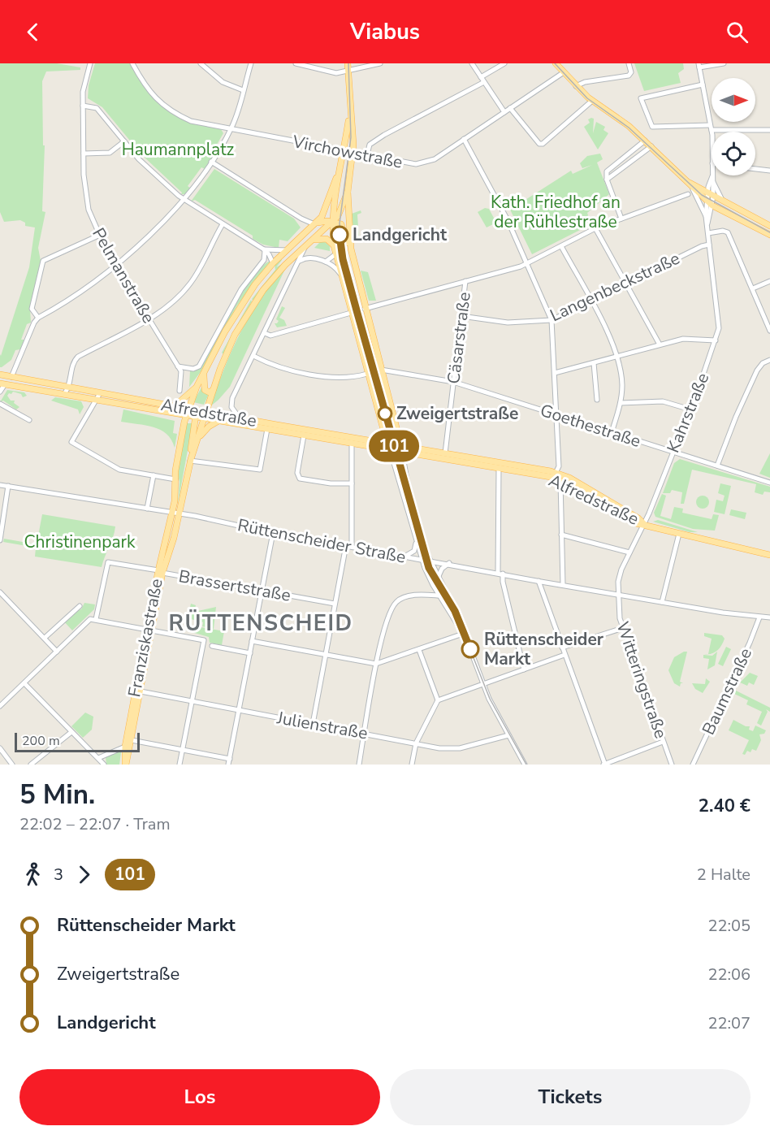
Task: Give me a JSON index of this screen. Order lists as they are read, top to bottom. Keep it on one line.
{"streets":{"main road":["Alfredstraße","Franziskastraße"],"street":["Virchowstraße","Pelmanstraße","Langenbeckstraße","Cäsarstraße","Kahrstraße","Goethestraße","Rüttenscheider Straße","Brassertstraße","Witteringstraße","Baumstraße","Julienstraße"]},"crossings":[["Langenbeckstraße","Cäsarstraße"],["Langenbeckstraße","Kahrstraße"],["Cäsarstraße","Alfredstraße"],["Cäsarstraße","Goethestraße"],["Alfredstraße","Kahrstraße"],["Alfredstraße","Franziskastraße"],["Kahrstraße","Goethestraße"],["Kahrstraße","Rüttenscheider Straße"],["Kahrstraße","Witteringstraße"],["Rüttenscheider Straße","Franziskastraße"],["Rüttenscheider Straße","Witteringstraße"],["Rüttenscheider Straße","Baumstraße"],["Brassertstraße","Franziskastraße"],["Franziskastraße","Julienstraße"]],"districts":["RÜTTENSCHEID"],"parks":["Haumannplatz","Kath. Friedhof an der Rühlestraße","Christinenpark"],"places":["Landgericht","Zweigertstraße","Rüttenscheider Markt"],"lines":["tram line 101"],"scale_bar":"200 m","north":"right","page":{"header":"Viabus","on_map":"101","scale":"200 m","heading":["5 Min.","22:02 – 22:07 · Tram","2.40 €"],"legs":["3","101","2 Halte"],"list":[{"name":"Rüttenscheider Markt","value":"22:05"},{"name":"Zweigertstraße","value":"22:06"},{"name":"Landgericht","value":"22:07"}],"buttons":["Los","Tickets"]}}
